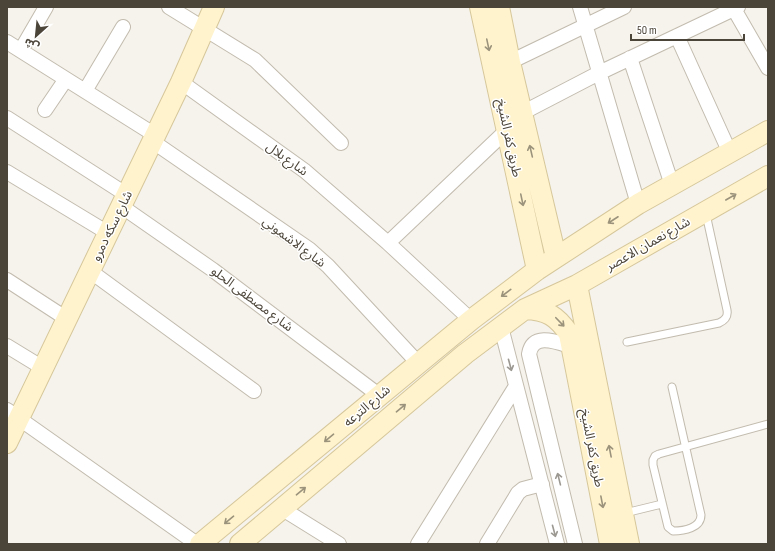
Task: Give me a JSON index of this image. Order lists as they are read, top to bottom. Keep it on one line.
{"streets":{"main road":["طريق كفر الشيخ","شارع سكه دمرو","شارع نعمان الاعصر","شارع الترعه"],"street":["شارع بلال","شارع الاشموني","شارع مصطفى الحلو"]},"crossings":[["طريق كفر الشيخ","شارع نعمان الاعصر"],["طريق كفر الشيخ","شارع الترعه"],["شارع بلال","شارع سكه دمرو"],["شارع بلال","شارع الترعه"],["شارع سكه دمرو","شارع الاشموني"],["شارع سكه دمرو","شارع مصطفى الحلو"],["شارع الاشموني","شارع الترعه"],["شارع نعمان الاعصر","شارع الترعه"],["شارع مصطفى الحلو","شارع الترعه"]],"scale_bar":"50 m","north":"bottom left"}
